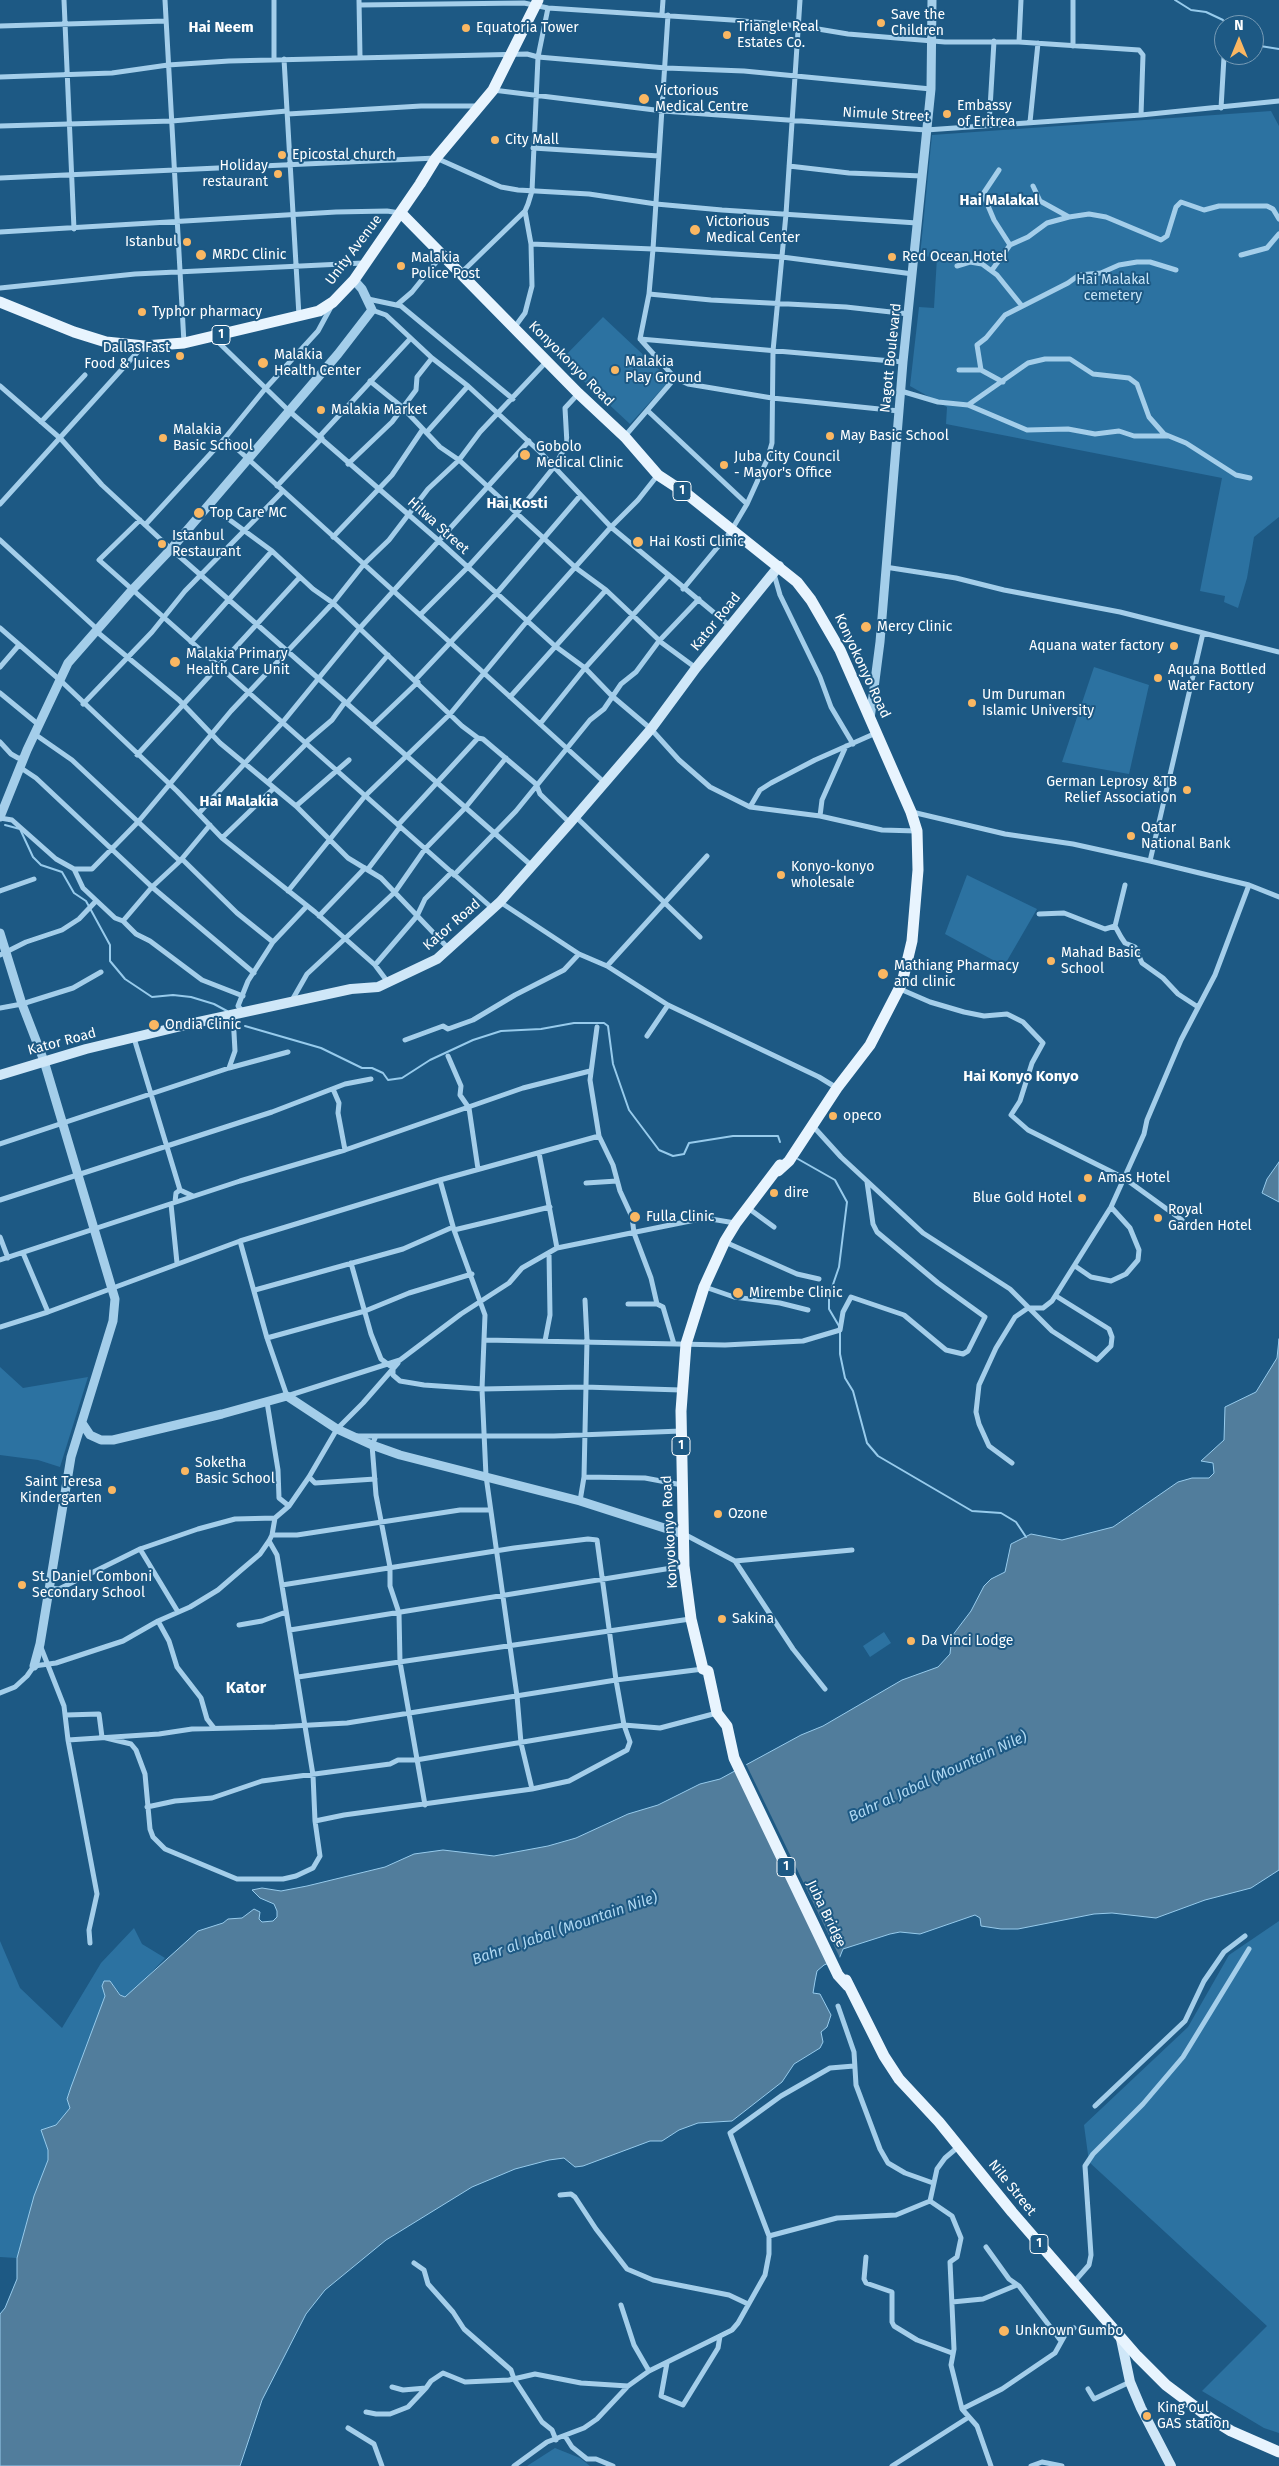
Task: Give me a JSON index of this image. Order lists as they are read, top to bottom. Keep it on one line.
{"streets":{"main road":["Unity Avenue","1","Konyokonyo Road","Kator Road","Juba Bridge","Nile Street"],"street":["Nimule Street","Nagott Boulevard","Hilwa Street"]},"crossings":[["Nimule Street","Unity Avenue"],["Nimule Street","Nagott Boulevard"],["Unity Avenue","Konyokonyo Road"],["Unity Avenue","Hilwa Street"],["Nagott Boulevard","Konyokonyo Road"],["Konyokonyo Road","Hilwa Street"],["Konyokonyo Road","Kator Road"],["Konyokonyo Road","Juba Bridge"],["Hilwa Street","Kator Road"],["Juba Bridge","Nile Street"]],"districts":["Hai Neem","Hai Malakal","Hai Kosti","Hai Malakia","Hai Konyo Konyo","Kator"],"water":["Bahr al Jabal (Mountain Nile)"],"parks":["Hai Malakal cemetery"],"places":["Save the Children","Equatoria Tower","Triangle Real Estates Co.","Victorious Medical Centre","Embassy of Eritrea","City Mall","Epicostal church","Holiday restaurant","Victorious Medical Center","Istanbul","MRDC Clinic","Red Ocean Hotel","Malakia Police Post","Typhor pharmacy","Dallas Fast Food & Juices","Malakia Health Center","Malakia Play Ground","Malakia Market","May Basic School","Malakia Basic School","Gobolo Medical Clinic","Juba City Council - Mayor's Office","Top Care MC","Hai Kosti Clinic","Istanbul Restaurant","Mercy Clinic","Aquana water factory","Malakia Primary Health Care Unit","Aquana Bottled Water Factory","Um Duruman Islamic University","German Leprosy &TB Relief Association","Qatar National Bank","Konyo-konyo wholesale","Mahad Basic School","Mathiang Pharmacy and clinic","Ondia Clinic","opeco","Amas Hotel","dire","Blue Gold Hotel","Fulla Clinic","Royal Garden Hotel","Mirembe Clinic","Soketha Basic School","Saint Teresa Kindergarten","Ozone","St. Daniel Comboni Secondary School","Sakina","Da Vinci Lodge","Unknown Gumbo","King oul GAS station"],"north":"top"}
